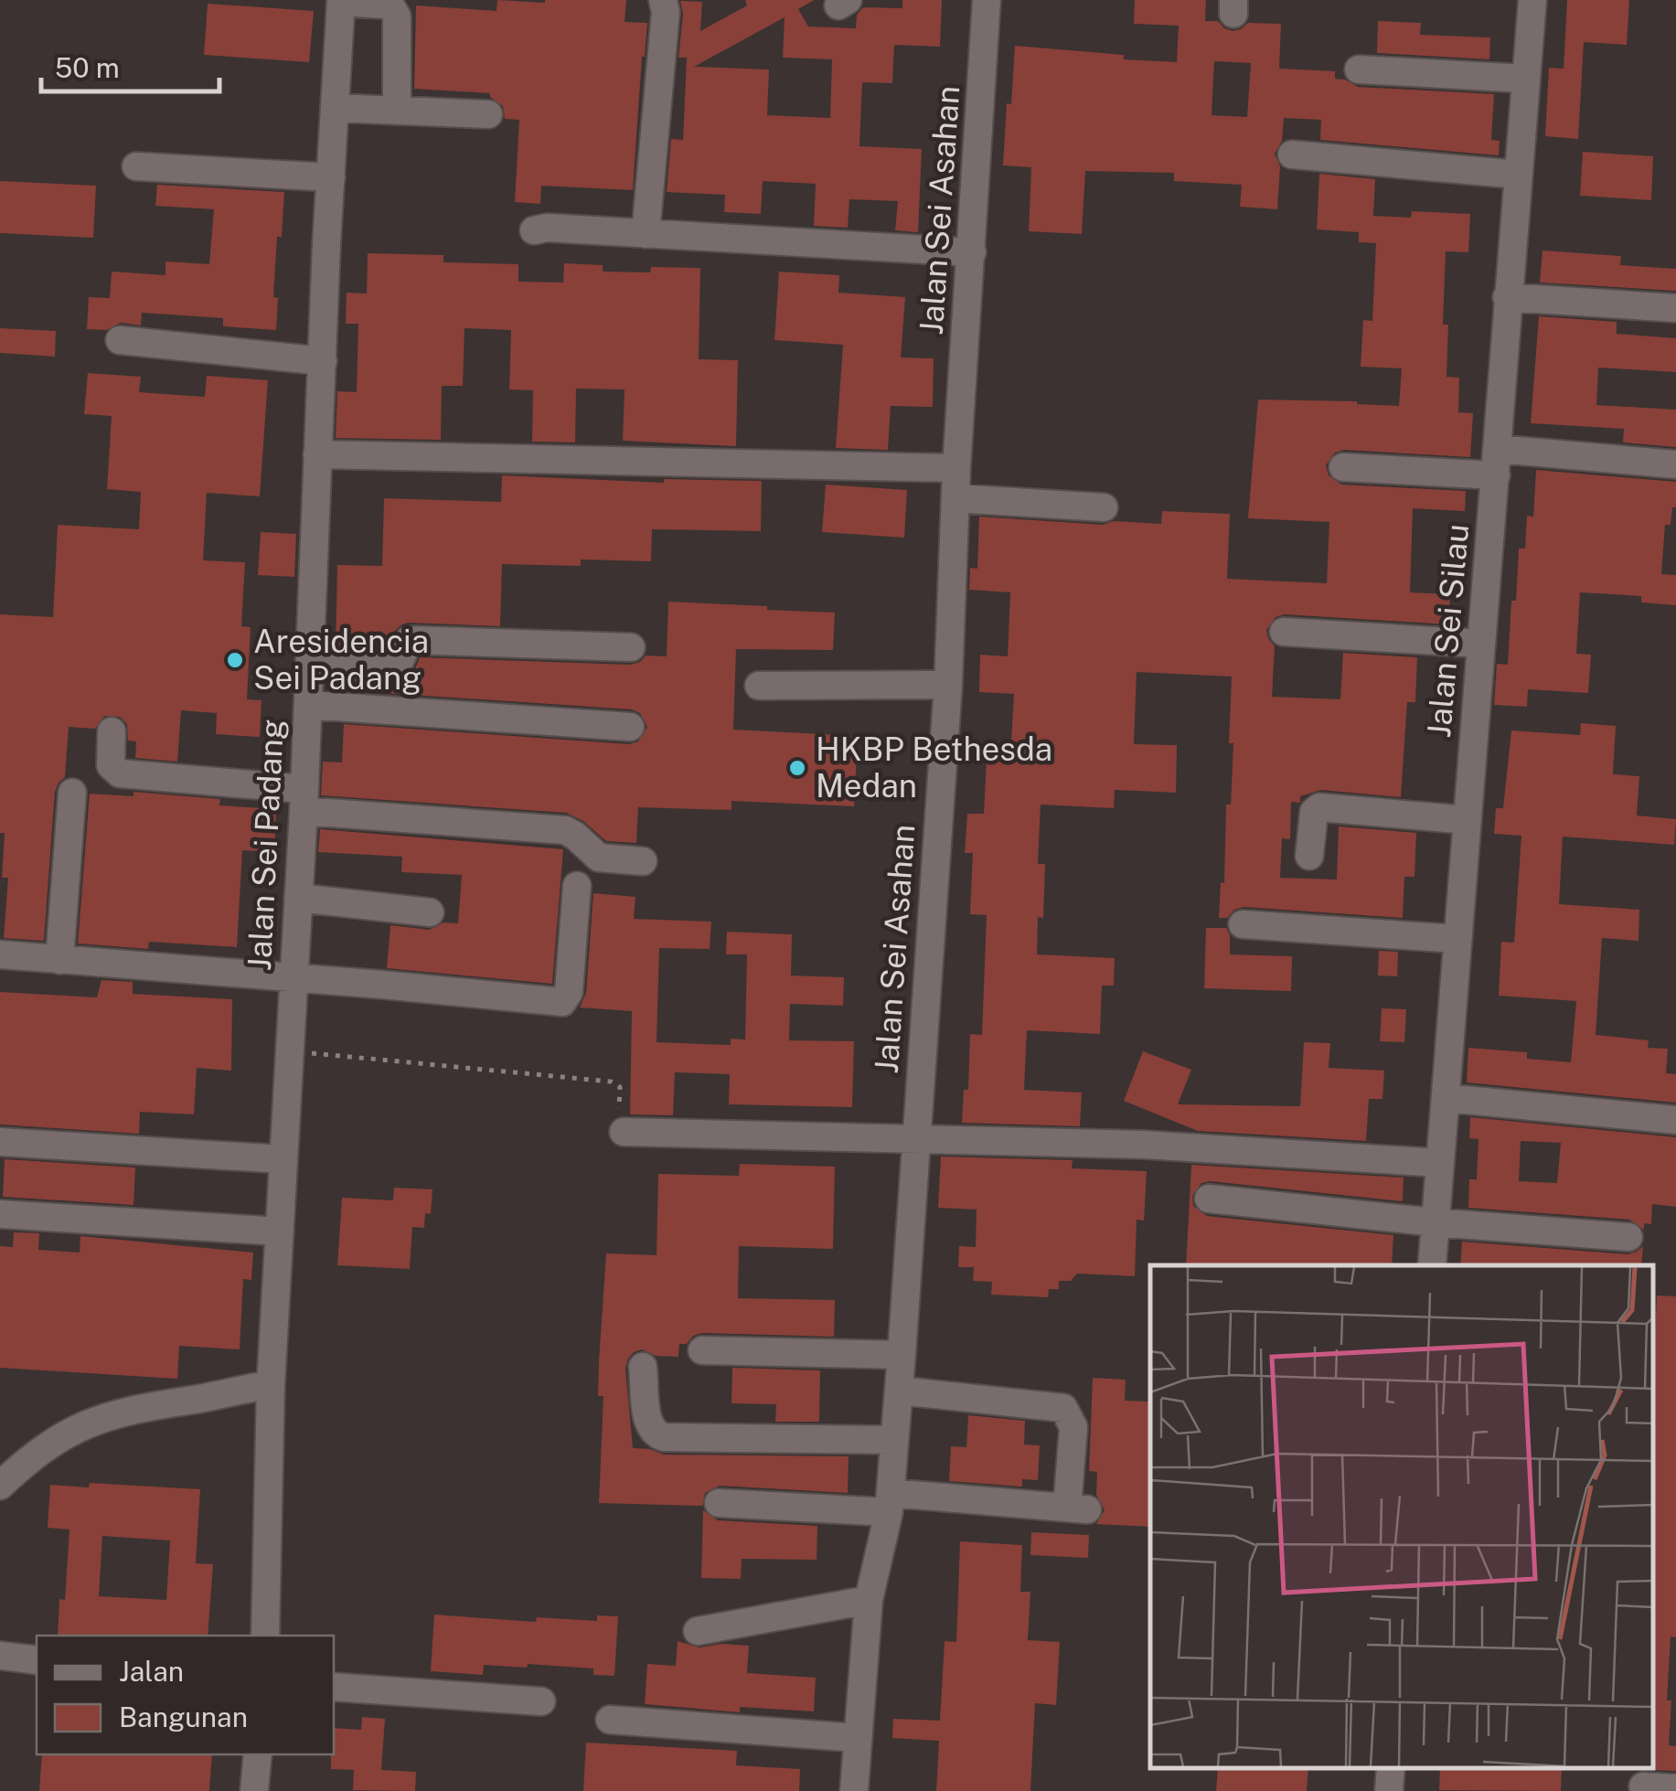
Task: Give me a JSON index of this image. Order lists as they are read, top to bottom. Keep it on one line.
{"streets":{"street":["Jalan Sei Asahan","Jalan Sei Silau","Jalan Sei Padang"]},"places":["Aresidencia Sei Padang","HKBP Bethesda Medan"],"legend":["Jalan","Bangunan"],"scale_bar":"50 m"}
